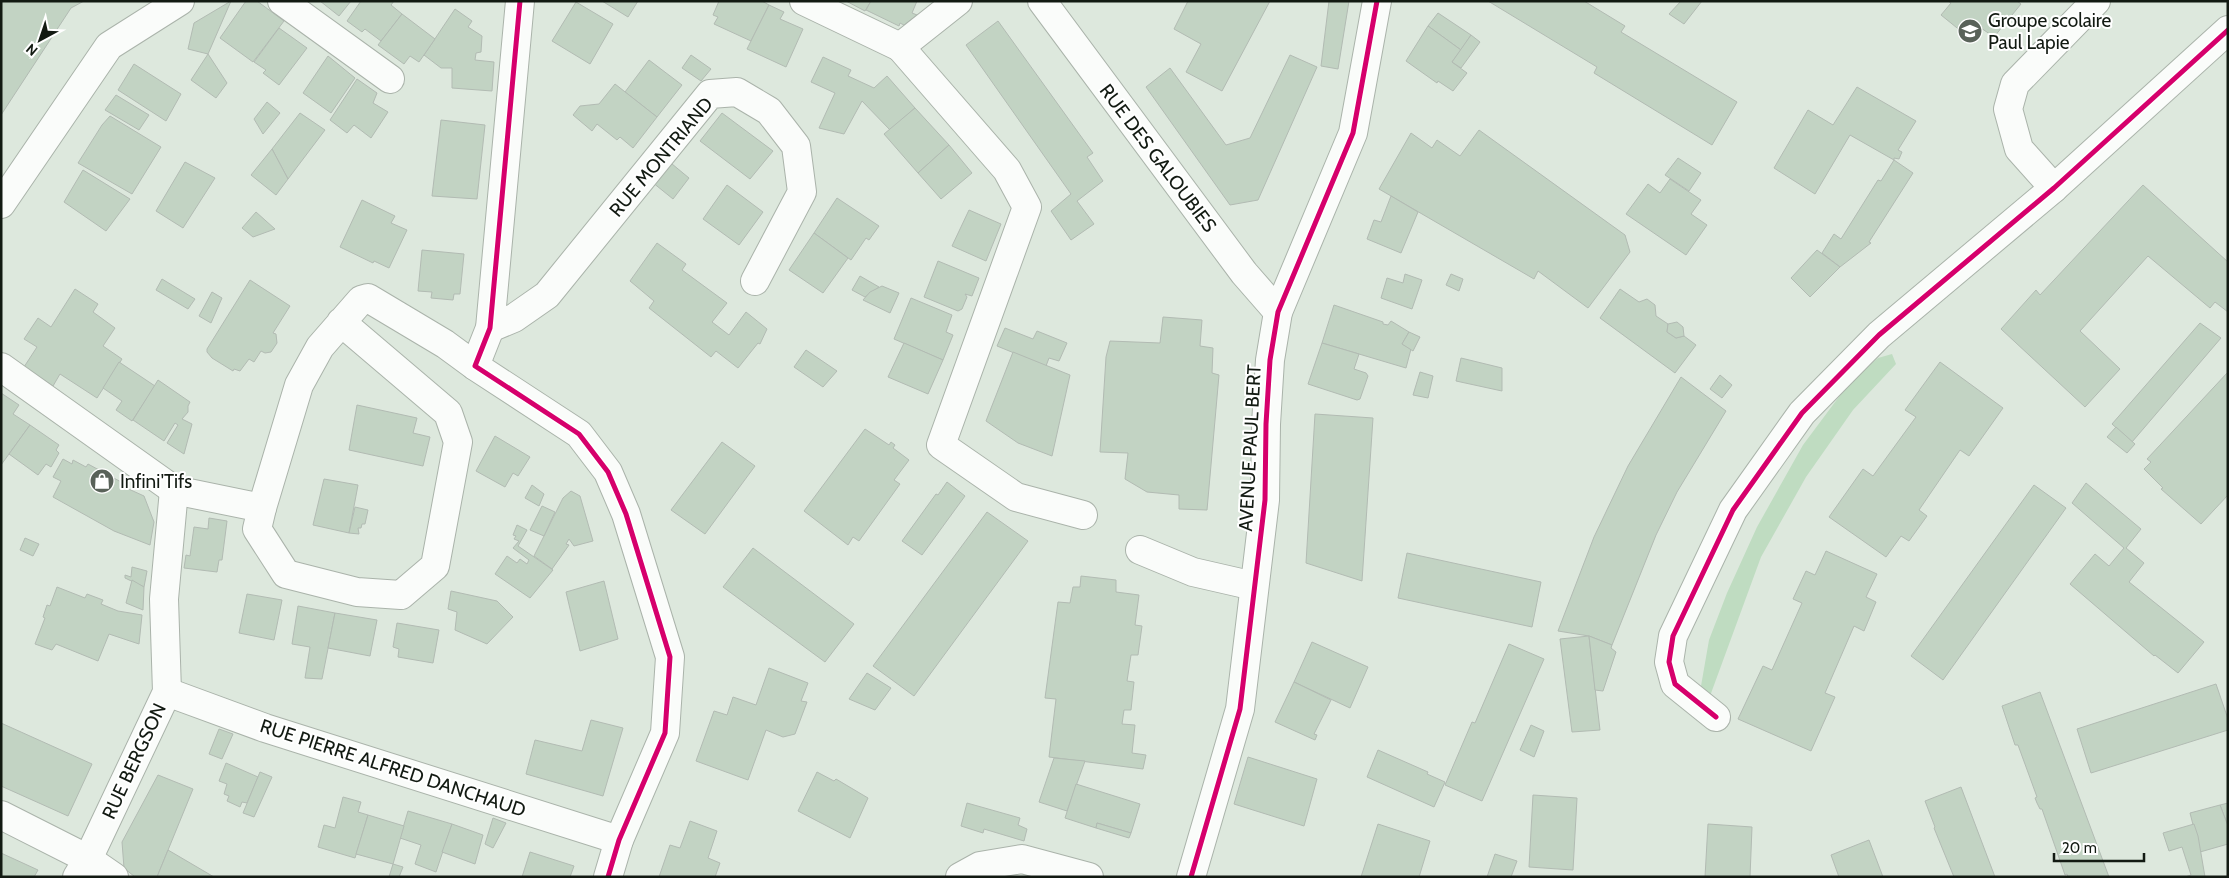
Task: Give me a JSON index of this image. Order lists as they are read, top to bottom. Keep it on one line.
{"streets":{"street":["RUE MONTRIAND","RUE DES GALOUBIES","AVENUE PAUL BERT","RUE BERGSON","RUE PIERRE ALFRED DANCHAUD"]},"crossings":[["RUE DES GALOUBIES","AVENUE PAUL BERT"],["RUE BERGSON","RUE PIERRE ALFRED DANCHAUD"]],"places":{"school or university":["Groupe scolaire Paul Lapie"],"shop":["Infini'Tifs"]},"scale_bar":"20 m","north":"bottom left"}
